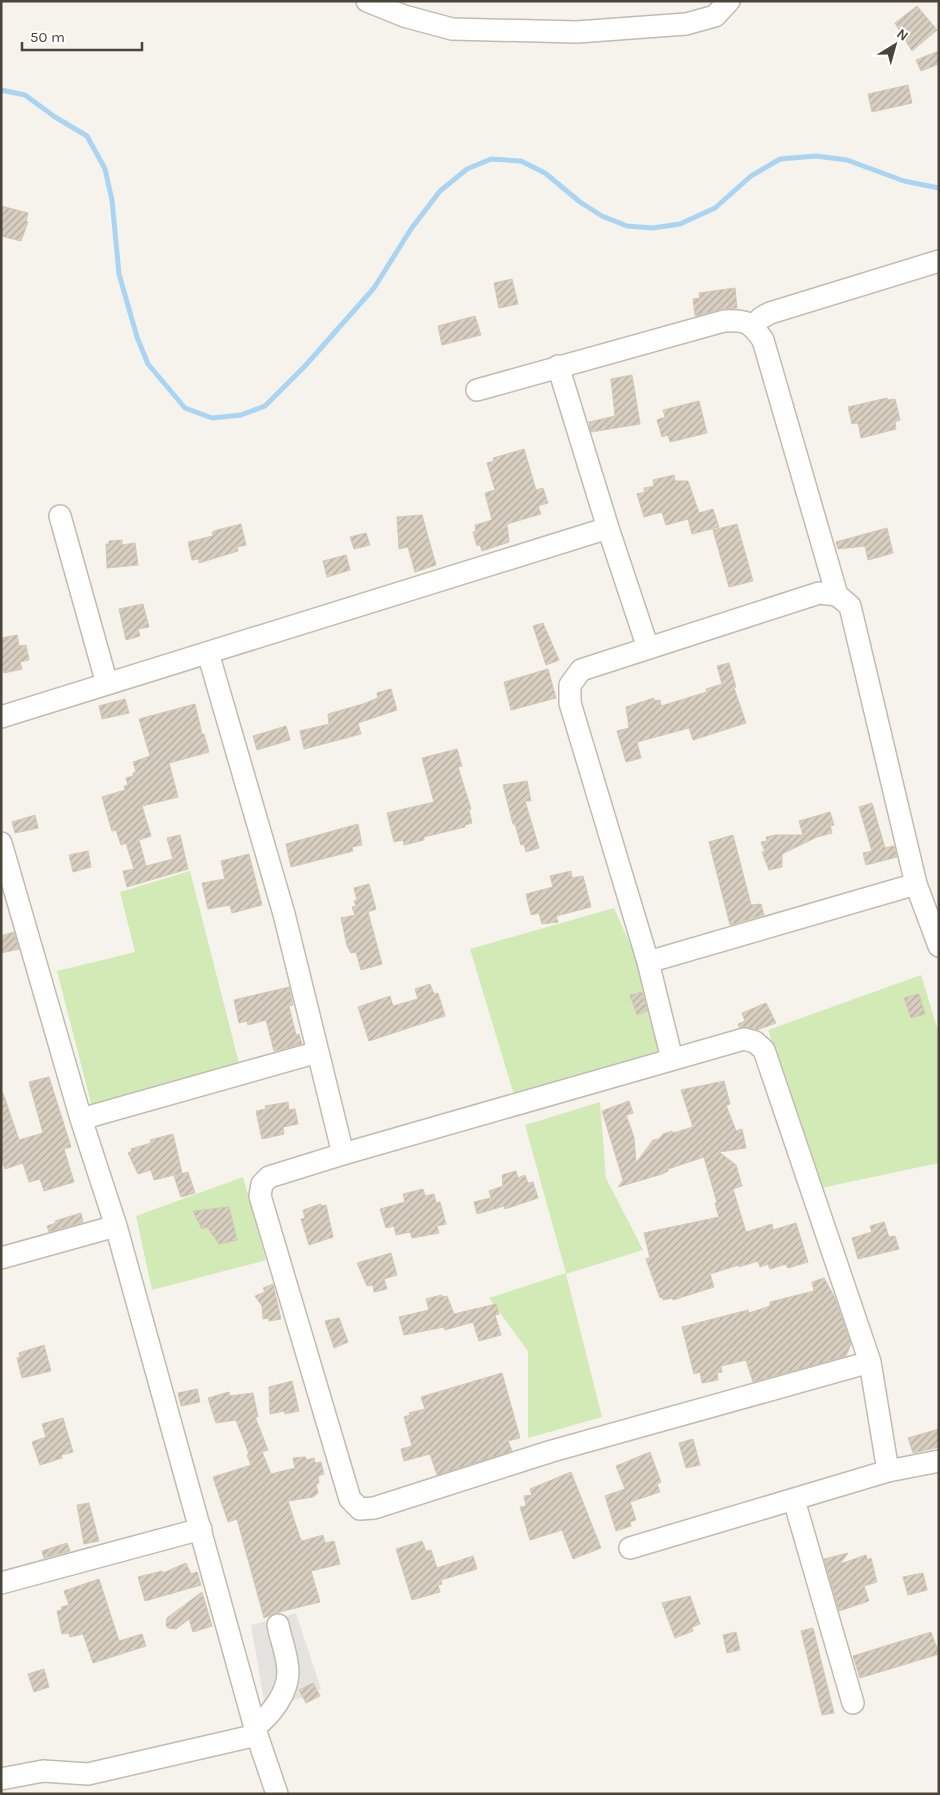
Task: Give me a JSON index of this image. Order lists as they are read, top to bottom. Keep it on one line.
{"scale_bar":"50 m","north":"top right"}
